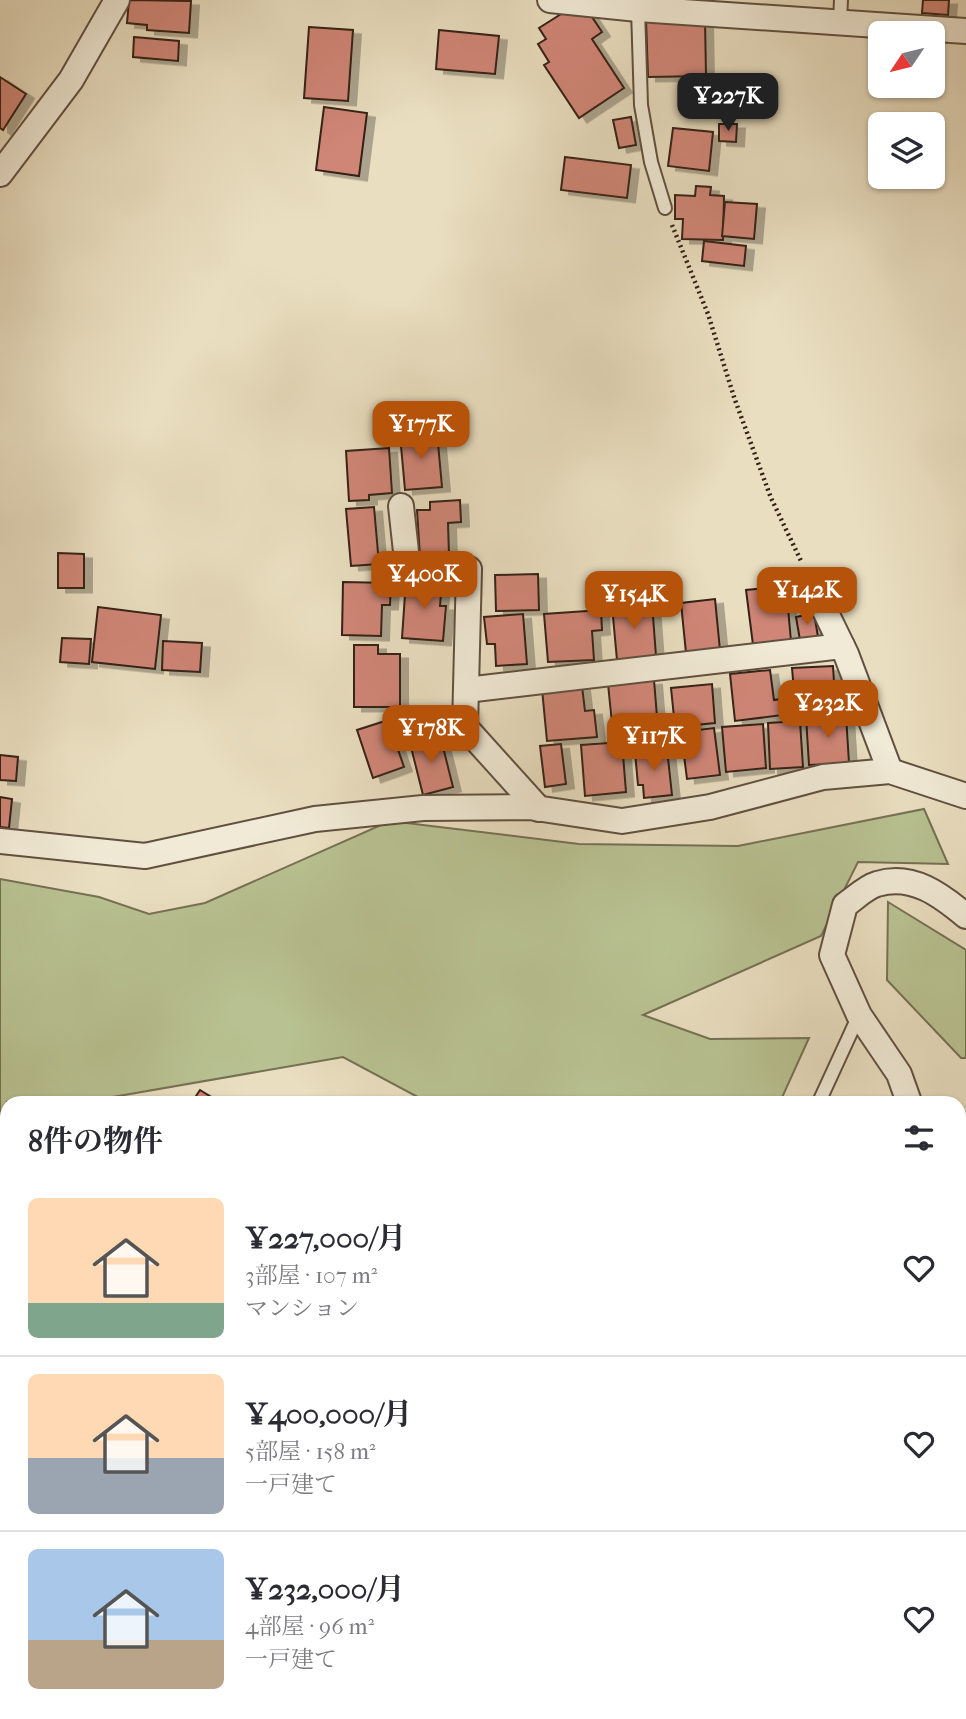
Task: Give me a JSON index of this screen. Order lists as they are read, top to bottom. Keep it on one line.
{"north":"bottom left","page":{"price":["¥227K","¥177K","¥400K","¥142K","¥154K","¥232K","¥178K","¥117K"],"heading":"8件の物件","list":[{"name":"¥227,000/月","note":"3部屋 · 107 m² · マンション"},{"name":"¥400,000/月","note":"5部屋 · 158 m² · 一戸建て"},{"name":"¥232,000/月","note":"4部屋 · 96 m² · 一戸建て"}]}}
